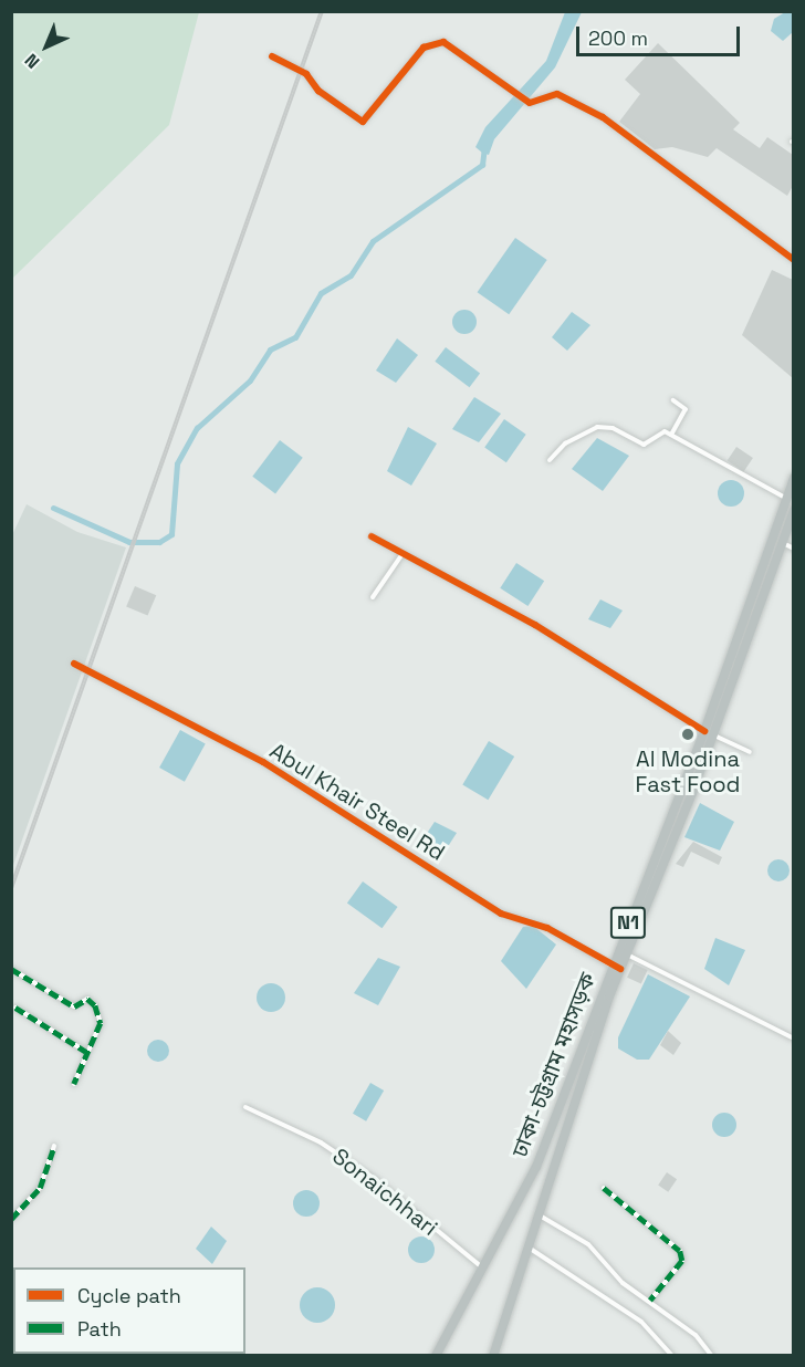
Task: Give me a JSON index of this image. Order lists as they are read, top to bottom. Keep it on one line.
{"streets":{"highway":["N1","ঢাকা-চট্টগ্রাম মহাসড়ক"],"street":["Abul Khair Steel Rd","Sonaichhari"]},"crossings":[["Abul Khair Steel Rd","ঢাকা-চট্টগ্রাম মহাসড়ক"],["ঢাকা-চট্টগ্রাম মহাসড়ক","Sonaichhari"]],"places":["Al Modina Fast Food"],"legend":["Cycle path","Path"],"scale_bar":"200 m","north":"bottom left"}
